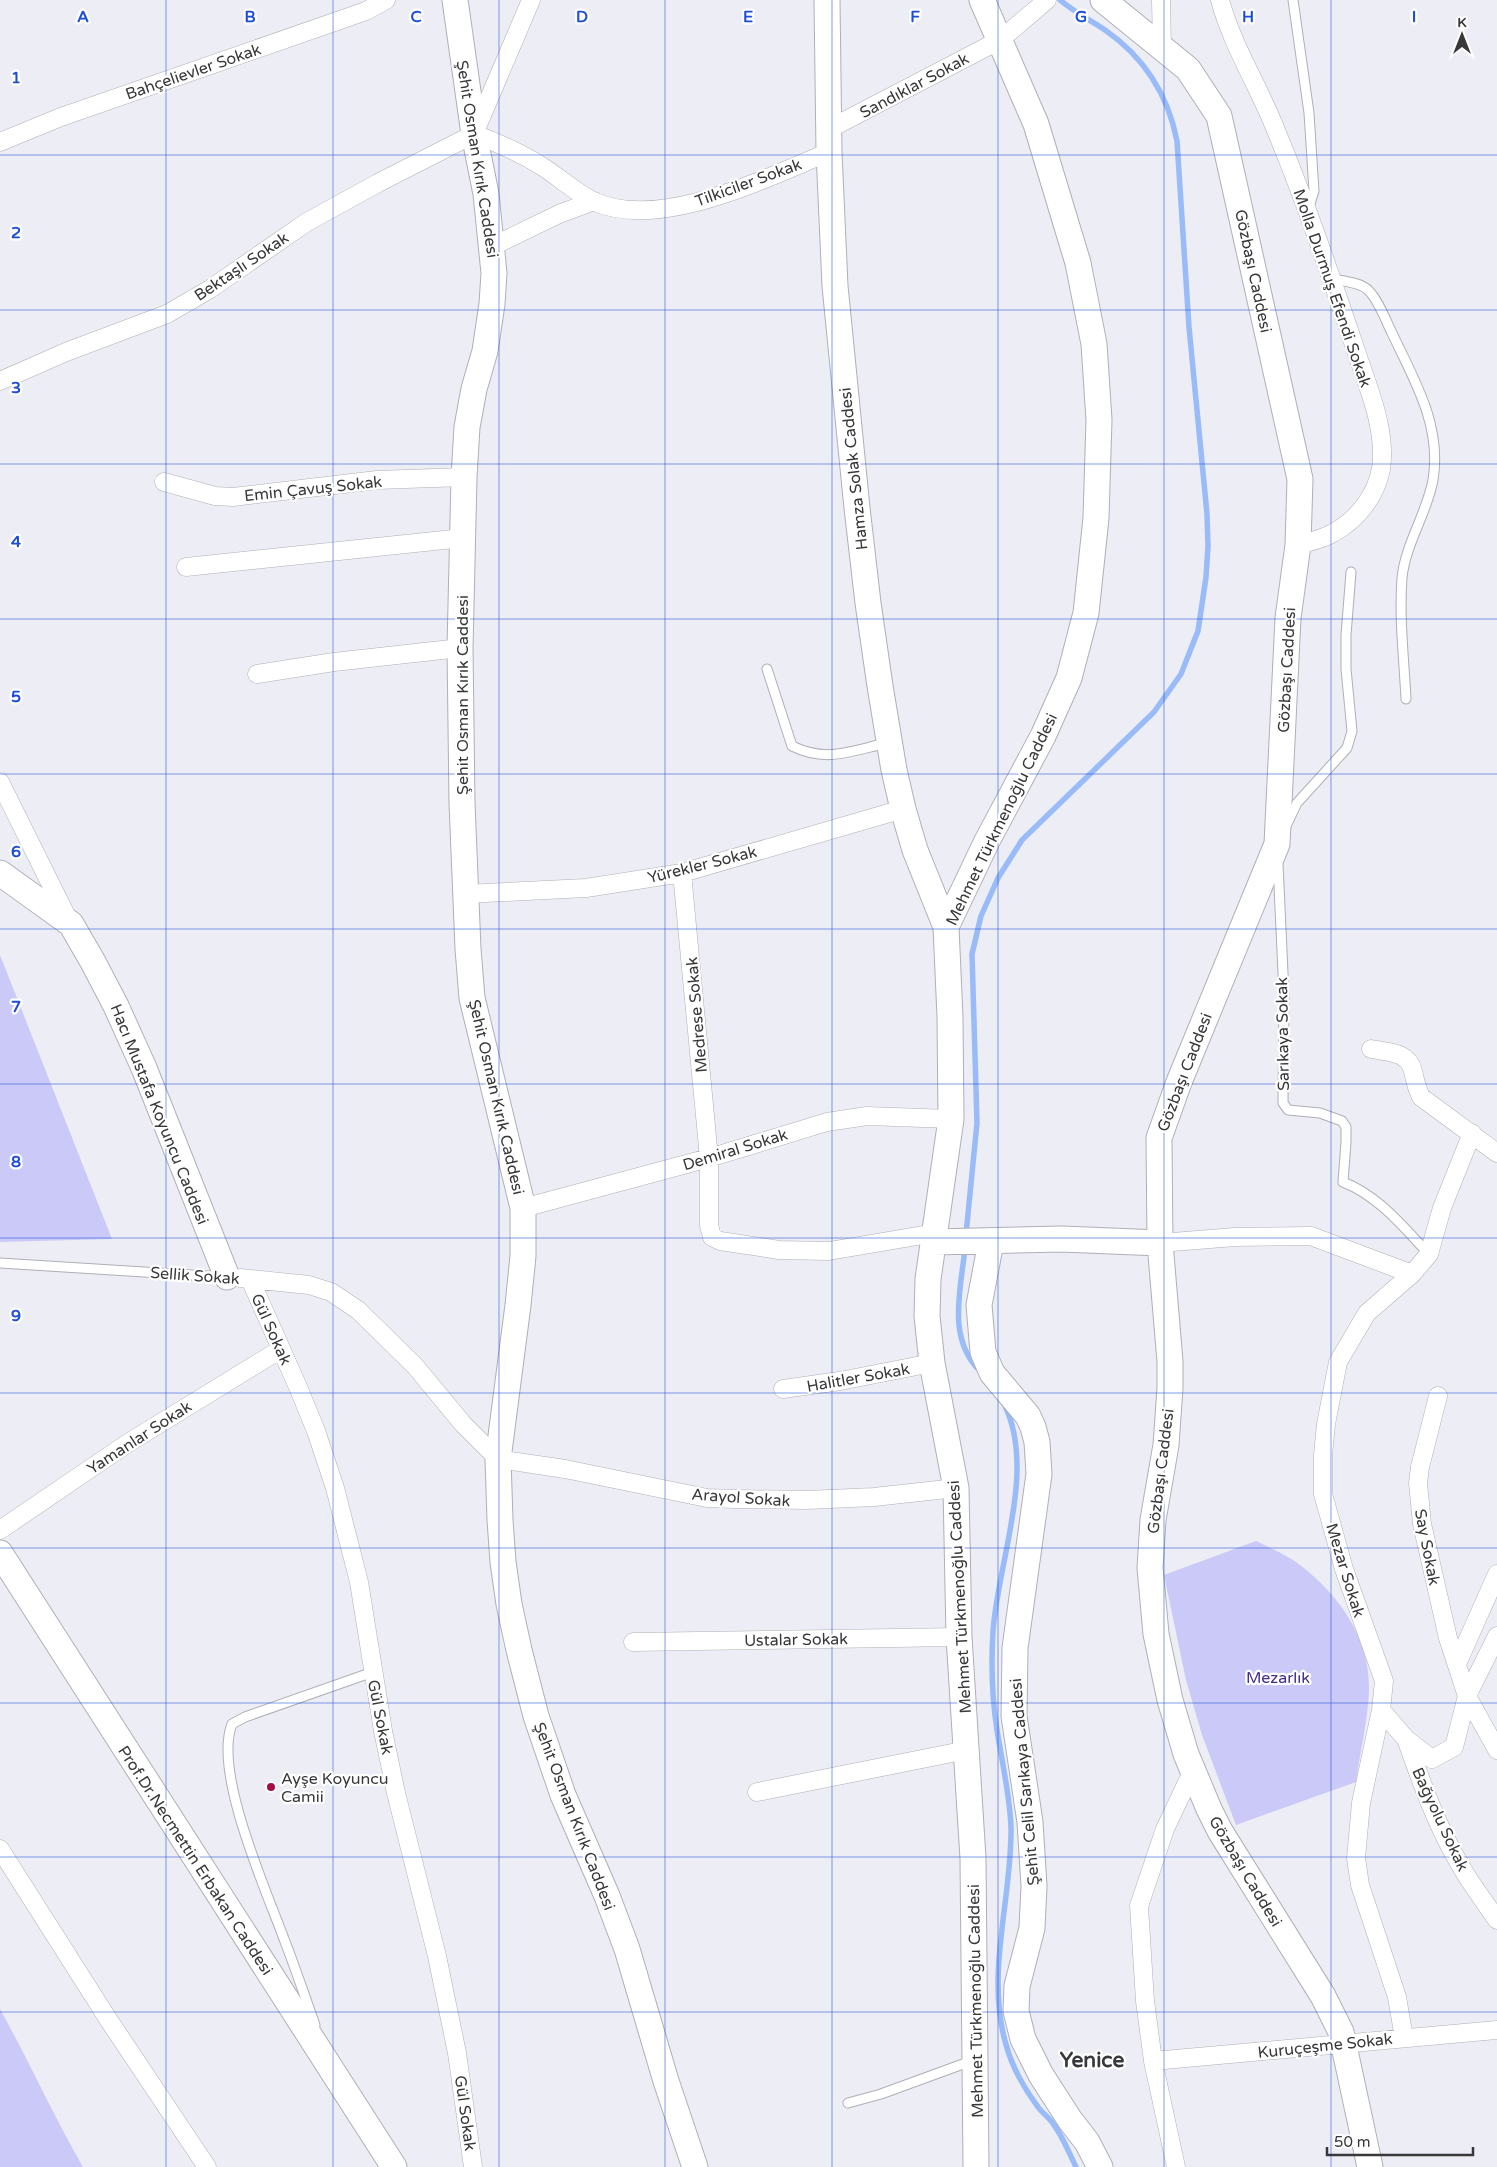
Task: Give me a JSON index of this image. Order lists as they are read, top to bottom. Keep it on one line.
{"streets":{"street":["Bahçelievler Sokak","Sandıklar Sokak","Şehit Osman Kırık Caddesi","Tilkiciler Sokak","Bektaşlı Sokak","Gözbaşı Caddesi","Molla Durmuş Efendi Sokak","Hamza Solak Caddesi","Emin Çavuş Sokak","Mehmet Türkmenoğlu Caddesi","Yürekler Sokak","Medrese Sokak","Hacı Mustafa Koyuncu Caddesi","Demiral Sokak","Sellik Sokak","Gül Sokak","Halitler Sokak","Yamanlar Sokak","Arayol Sokak","Say Sokak","Mezar Sokak","Ustalar Sokak","Şehit Celil Sarıkaya Caddesi","Bağyolu Sokak","Prof.Dr.Necmettin Erbakan Caddesi","Kuruçeşme Sokak"],"lane":["Sarıkaya Sokak"]},"crossings":[["Sandıklar Sokak","Tilkiciler Sokak"],["Sandıklar Sokak","Hamza Solak Caddesi"],["Sandıklar Sokak","Mehmet Türkmenoğlu Caddesi"],["Şehit Osman Kırık Caddesi","Tilkiciler Sokak"],["Şehit Osman Kırık Caddesi","Bektaşlı Sokak"],["Şehit Osman Kırık Caddesi","Emin Çavuş Sokak"],["Şehit Osman Kırık Caddesi","Yürekler Sokak"],["Şehit Osman Kırık Caddesi","Demiral Sokak"],["Şehit Osman Kırık Caddesi","Sellik Sokak"],["Şehit Osman Kırık Caddesi","Arayol Sokak"],["Tilkiciler Sokak","Bektaşlı Sokak"],["Tilkiciler Sokak","Hamza Solak Caddesi"],["Gözbaşı Caddesi","Molla Durmuş Efendi Sokak"],["Gözbaşı Caddesi","Sarıkaya Sokak"],["Gözbaşı Caddesi","Kuruçeşme Sokak"],["Hamza Solak Caddesi","Mehmet Türkmenoğlu Caddesi"],["Hamza Solak Caddesi","Yürekler Sokak"],["Mehmet Türkmenoğlu Caddesi","Medrese Sokak"],["Mehmet Türkmenoğlu Caddesi","Demiral Sokak"],["Mehmet Türkmenoğlu Caddesi","Halitler Sokak"],["Mehmet Türkmenoğlu Caddesi","Arayol Sokak"],["Mehmet Türkmenoğlu Caddesi","Ustalar Sokak"],["Yürekler Sokak","Medrese Sokak"],["Medrese Sokak","Demiral Sokak"],["Sarıkaya Sokak","Mezar Sokak"],["Hacı Mustafa Koyuncu Caddesi","Sellik Sokak"],["Hacı Mustafa Koyuncu Caddesi","Gül Sokak"],["Sellik Sokak","Gül Sokak"],["Sellik Sokak","Arayol Sokak"],["Gül Sokak","Yamanlar Sokak"],["Mezar Sokak","Kuruçeşme Sokak"]],"districts":["Yenice"],"parks":["Mezarlık"],"places":["Ayşe Koyuncu Camii"],"scale_bar":"50 m","north":"top","grid":{"columns":["A","B","C","D","E","F","G","H","I"],"rows":["1","2","3","4","5","6","7","8","9"]}}
